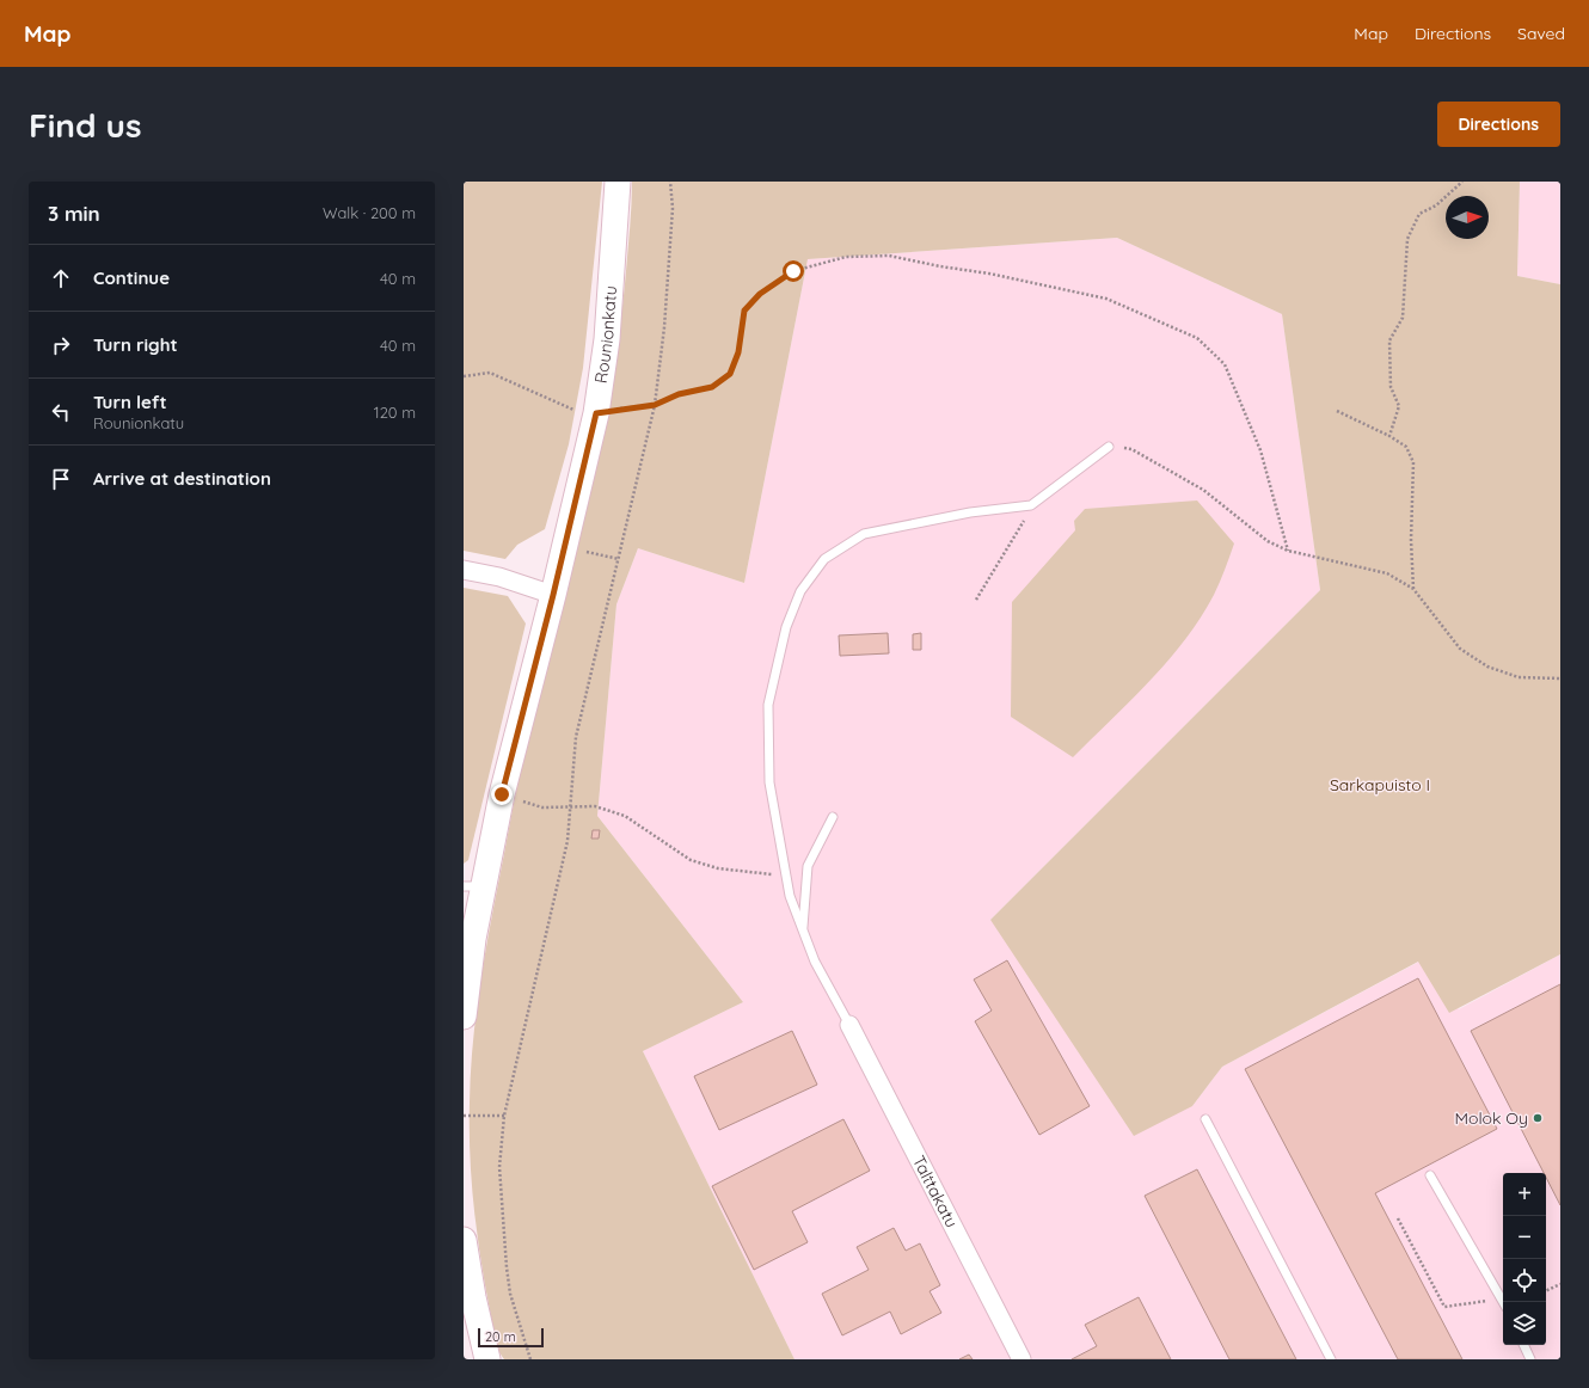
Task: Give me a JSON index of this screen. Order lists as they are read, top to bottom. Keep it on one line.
{"streets":{"main road":["Rounionkatu"],"street":["Talttakatu"]},"parks":["Sarkapuisto I"],"places":["Molok Oy"],"scale_bar":"20 m","north":"right","page":{"header":"Map","nav":["Map","Directions","Saved"],"buttons":"Directions","title":"Find us","heading":["3 min","Walk · 200 m"],"list":[["Continue","40 m"],["Turn right","40 m"],["Turn left","Rounionkatu","120 m"],"Arrive at destination"],"map_buttons":["+","−"],"scale":"20 m"}}
